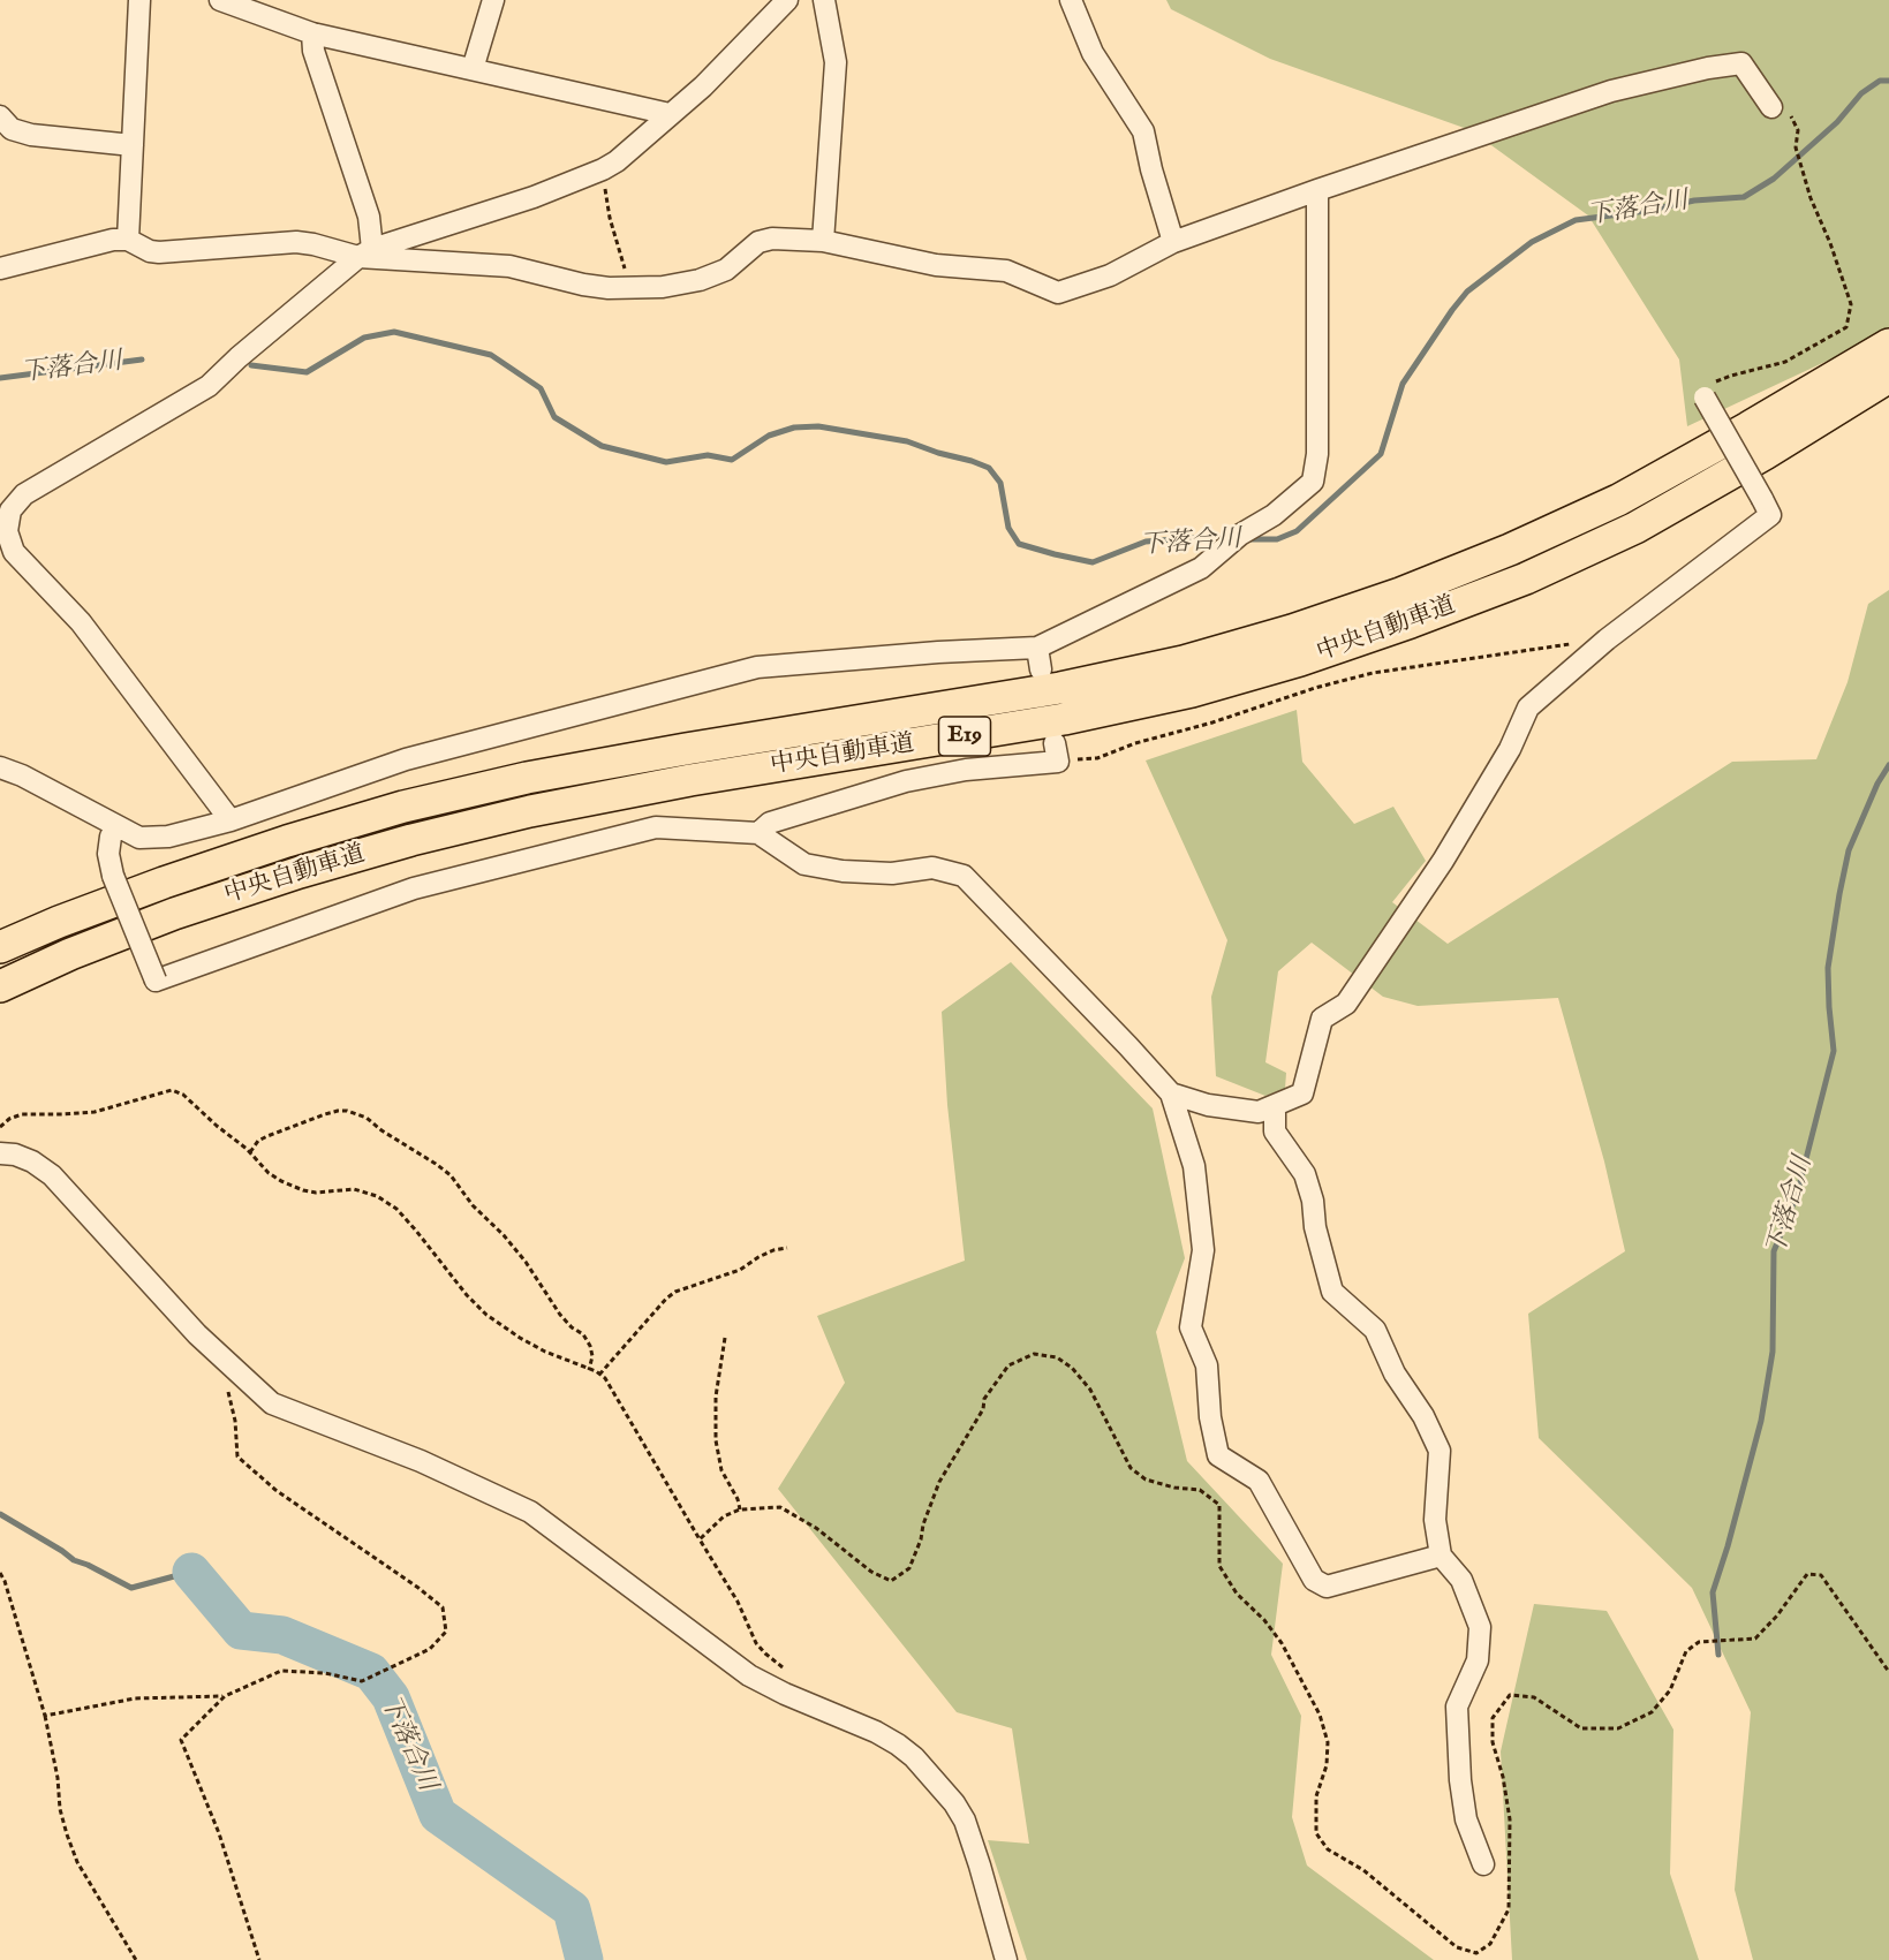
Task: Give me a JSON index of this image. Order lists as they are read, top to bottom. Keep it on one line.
{"streets":{"highway":["中央自動車道","E19"]},"water":["下落合川"]}
